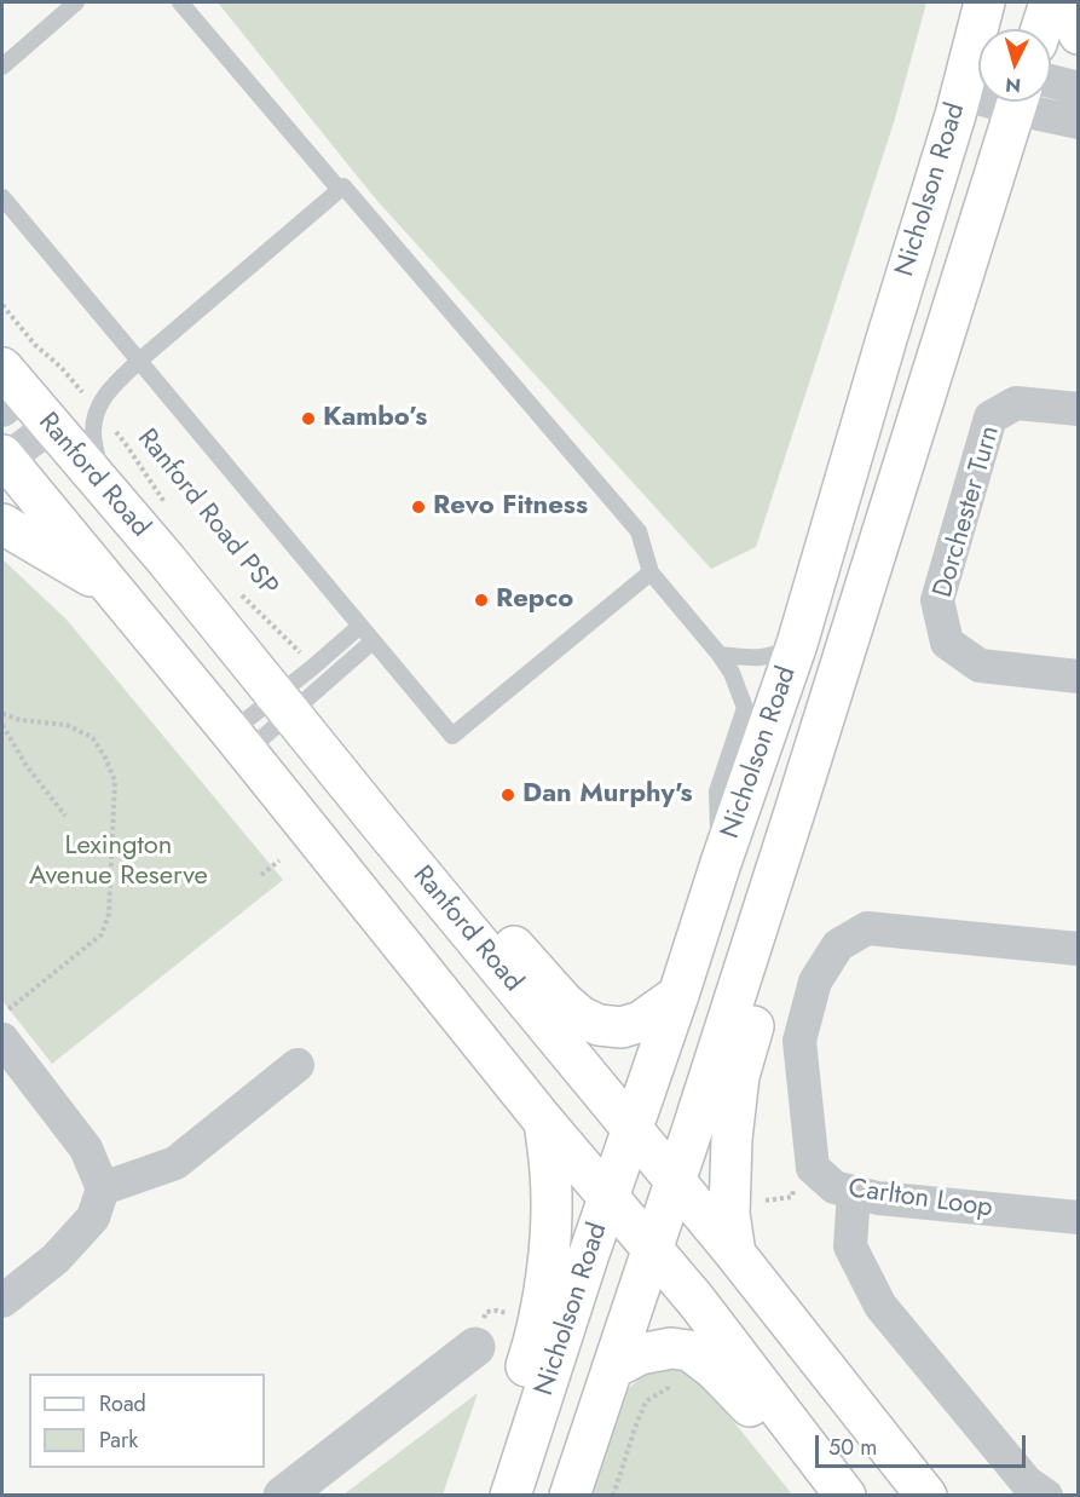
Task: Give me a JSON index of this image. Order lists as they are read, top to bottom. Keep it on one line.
{"streets":{"main road":["Nicholson Road","Ranford Road"],"street":["Dorchester Turn","Carlton Loop"],"path":["Ranford Road PSP"]},"crossings":[["Nicholson Road","Ranford Road"]],"parks":["Lexington Avenue Reserve"],"places":["Kambo’s","Revo Fitness","Repco","Dan Murphy's"],"legend":["Road","Park"],"scale_bar":"50 m","north":"bottom"}
